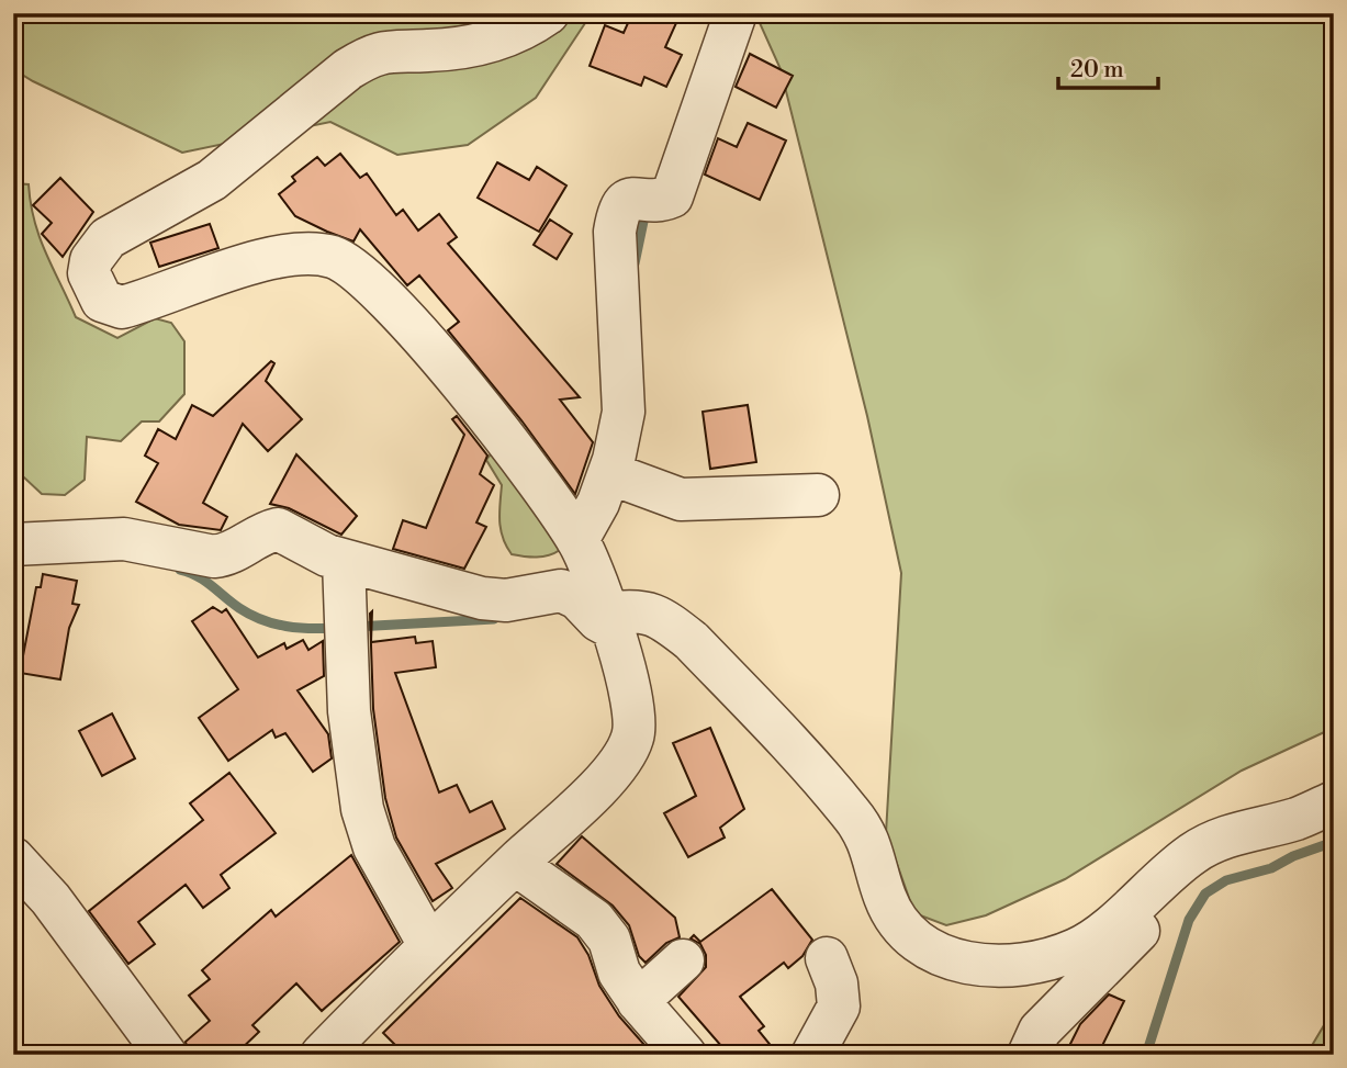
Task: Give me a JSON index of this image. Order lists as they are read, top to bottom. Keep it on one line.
{"scale_bar":"20 m"}
